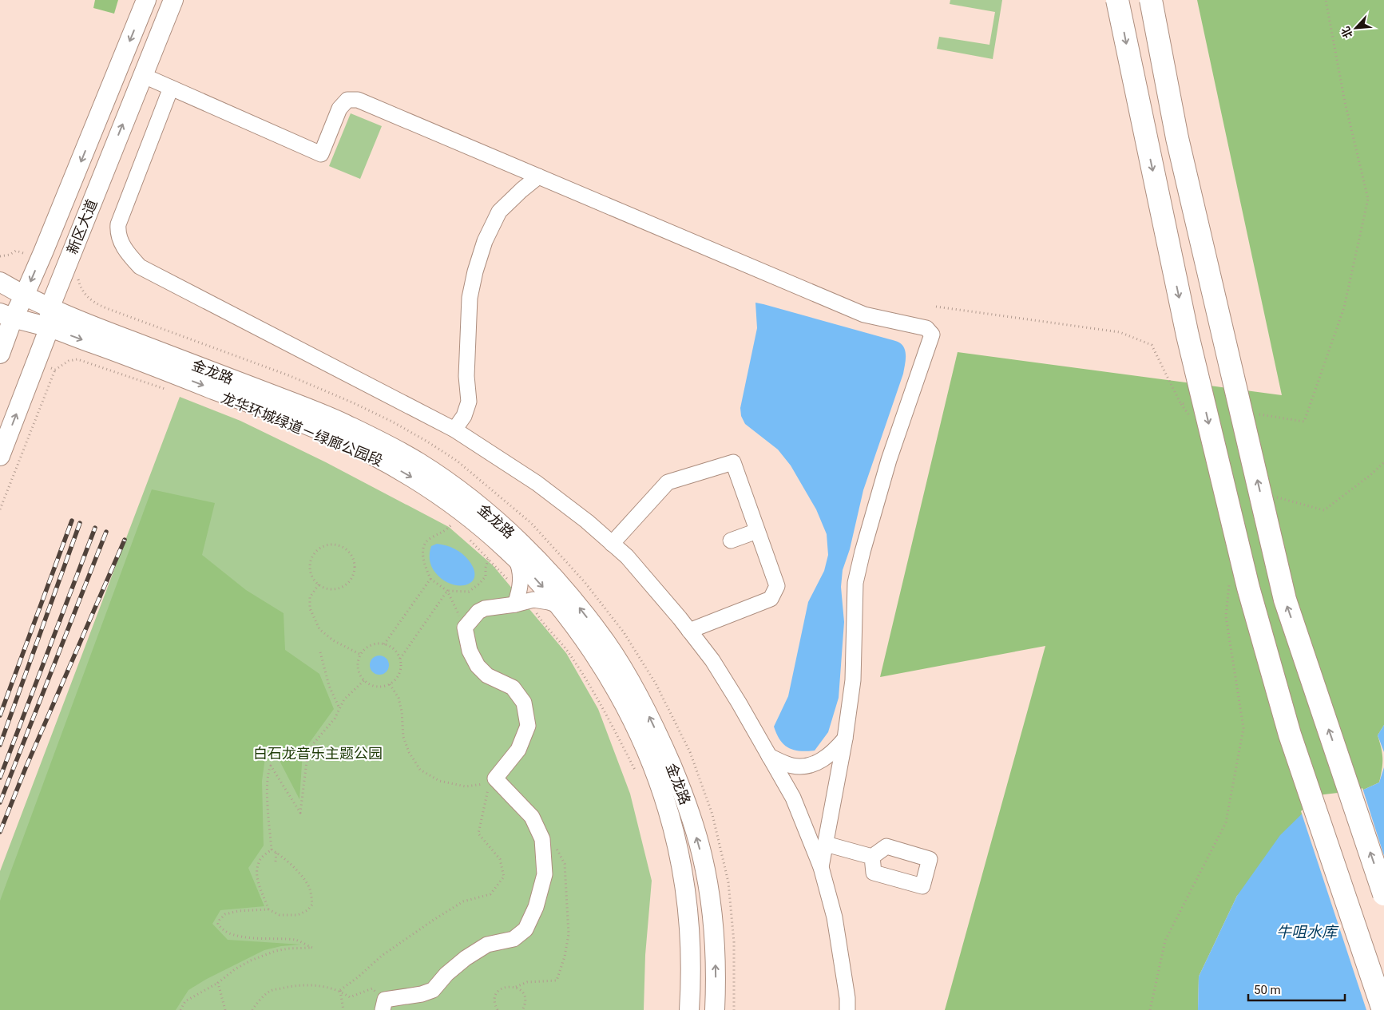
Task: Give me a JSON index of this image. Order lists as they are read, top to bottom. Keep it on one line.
{"streets":{"main road":["新区大道","金龙路"]},"crossings":[["新区大道","金龙路"]],"water":["牛咀水库"],"parks":["白石龙音乐主题公园"],"scale_bar":"50 m","north":"bottom left"}
